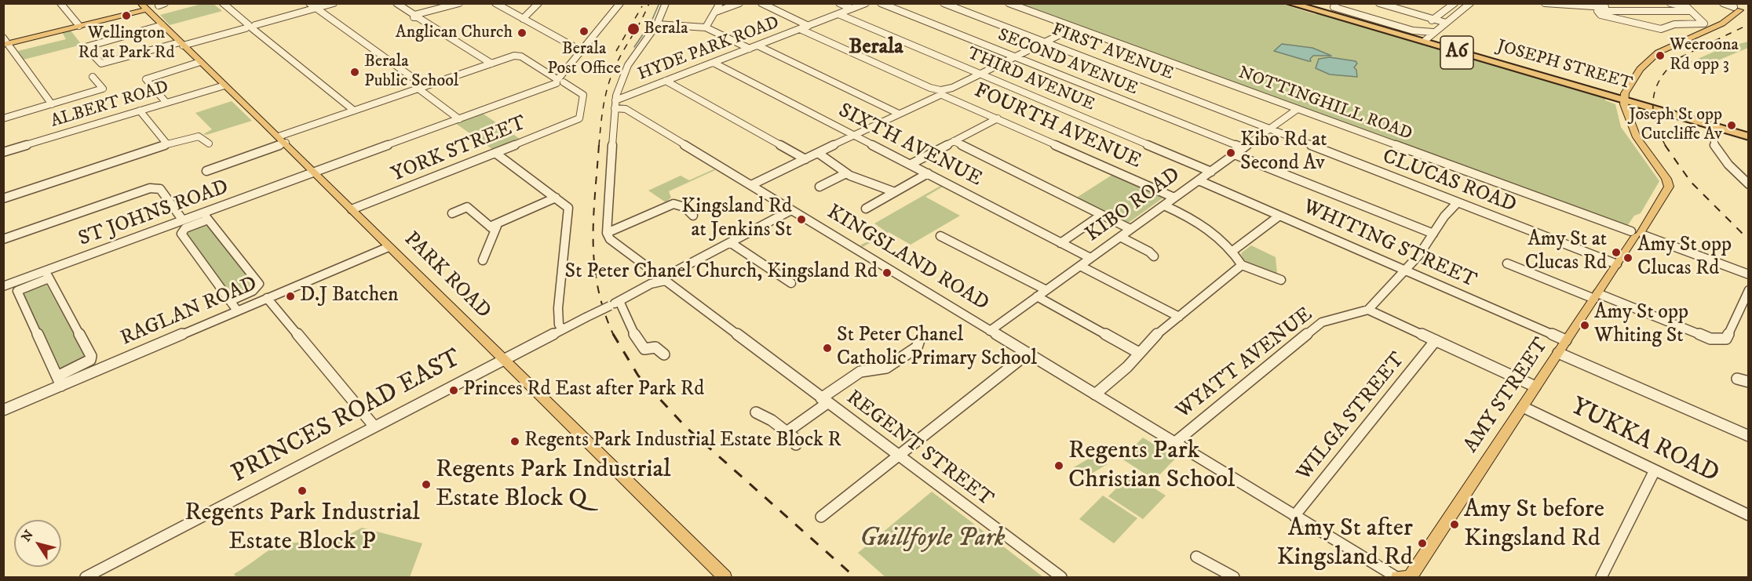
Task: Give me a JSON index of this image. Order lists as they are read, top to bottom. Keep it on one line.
{"streets":{"highway":["A6","JOSEPH STREET"],"main road":["PARK ROAD","AMY STREET"],"street":["HYDE PARK ROAD","FIRST AVENUE","SECOND AVENUE","THIRD AVENUE","NOTTINGHILL ROAD","ALBERT ROAD","FOURTH AVENUE","SIXTH AVENUE","YORK STREET","CLUCAS ROAD","KIBO ROAD","ST JOHNS ROAD","WHITING STREET","KINGSLAND ROAD","RAGLAN ROAD","WYATT AVENUE","PRINCES ROAD EAST","WILGA STREET","YUKKA ROAD","REGENT STREET"]},"crossings":[["HYDE PARK ROAD","THIRD AVENUE"],["HYDE PARK ROAD","FOURTH AVENUE"],["HYDE PARK ROAD","SIXTH AVENUE"],["HYDE PARK ROAD","KINGSLAND ROAD"],["FIRST AVENUE","CLUCAS ROAD"],["FIRST AVENUE","KIBO ROAD"],["SECOND AVENUE","KIBO ROAD"],["JOSEPH STREET","AMY STREET"],["THIRD AVENUE","KIBO ROAD"],["NOTTINGHILL ROAD","KIBO ROAD"],["NOTTINGHILL ROAD","AMY STREET"],["ALBERT ROAD","PARK ROAD"],["FOURTH AVENUE","KIBO ROAD"],["SIXTH AVENUE","KIBO ROAD"],["YORK STREET","ST JOHNS ROAD"],["YORK STREET","PARK ROAD"],["CLUCAS ROAD","KIBO ROAD"],["CLUCAS ROAD","AMY STREET"],["KIBO ROAD","WHITING STREET"],["KIBO ROAD","KINGSLAND ROAD"],["ST JOHNS ROAD","PARK ROAD"],["WHITING STREET","AMY STREET"],["KINGSLAND ROAD","WYATT AVENUE"],["KINGSLAND ROAD","PRINCES ROAD EAST"],["KINGSLAND ROAD","WILGA STREET"],["PARK ROAD","RAGLAN ROAD"],["PARK ROAD","PRINCES ROAD EAST"],["AMY STREET","YUKKA ROAD"],["PRINCES ROAD EAST","REGENT STREET"]],"districts":["Berala"],"parks":["Guillfoyle Park"],"places":["Wellington Rd at Park Rd","Berala","Berala Post Office","Anglican Church","Weeroona Rd opp 3","Berala Public School","Joseph St opp Cutcliffe Av","Kibo Rd at Second Av","Kingsland Rd at Jenkins St","Amy St at Clucas Rd","Amy St opp Clucas Rd","St Peter Chanel Church, Kingsland Rd","D.J Batchen","Amy St opp Whiting St","St Peter Chanel Catholic Primary School","Princes Rd East after Park Rd","Regents Park Industrial Estate Block R","Regents Park Christian School","Regents Park Industrial Estate Block Q","Regents Park Industrial Estate Block P","Amy St before Kingsland Rd","Amy St after Kingsland Rd"],"north":"top left"}
